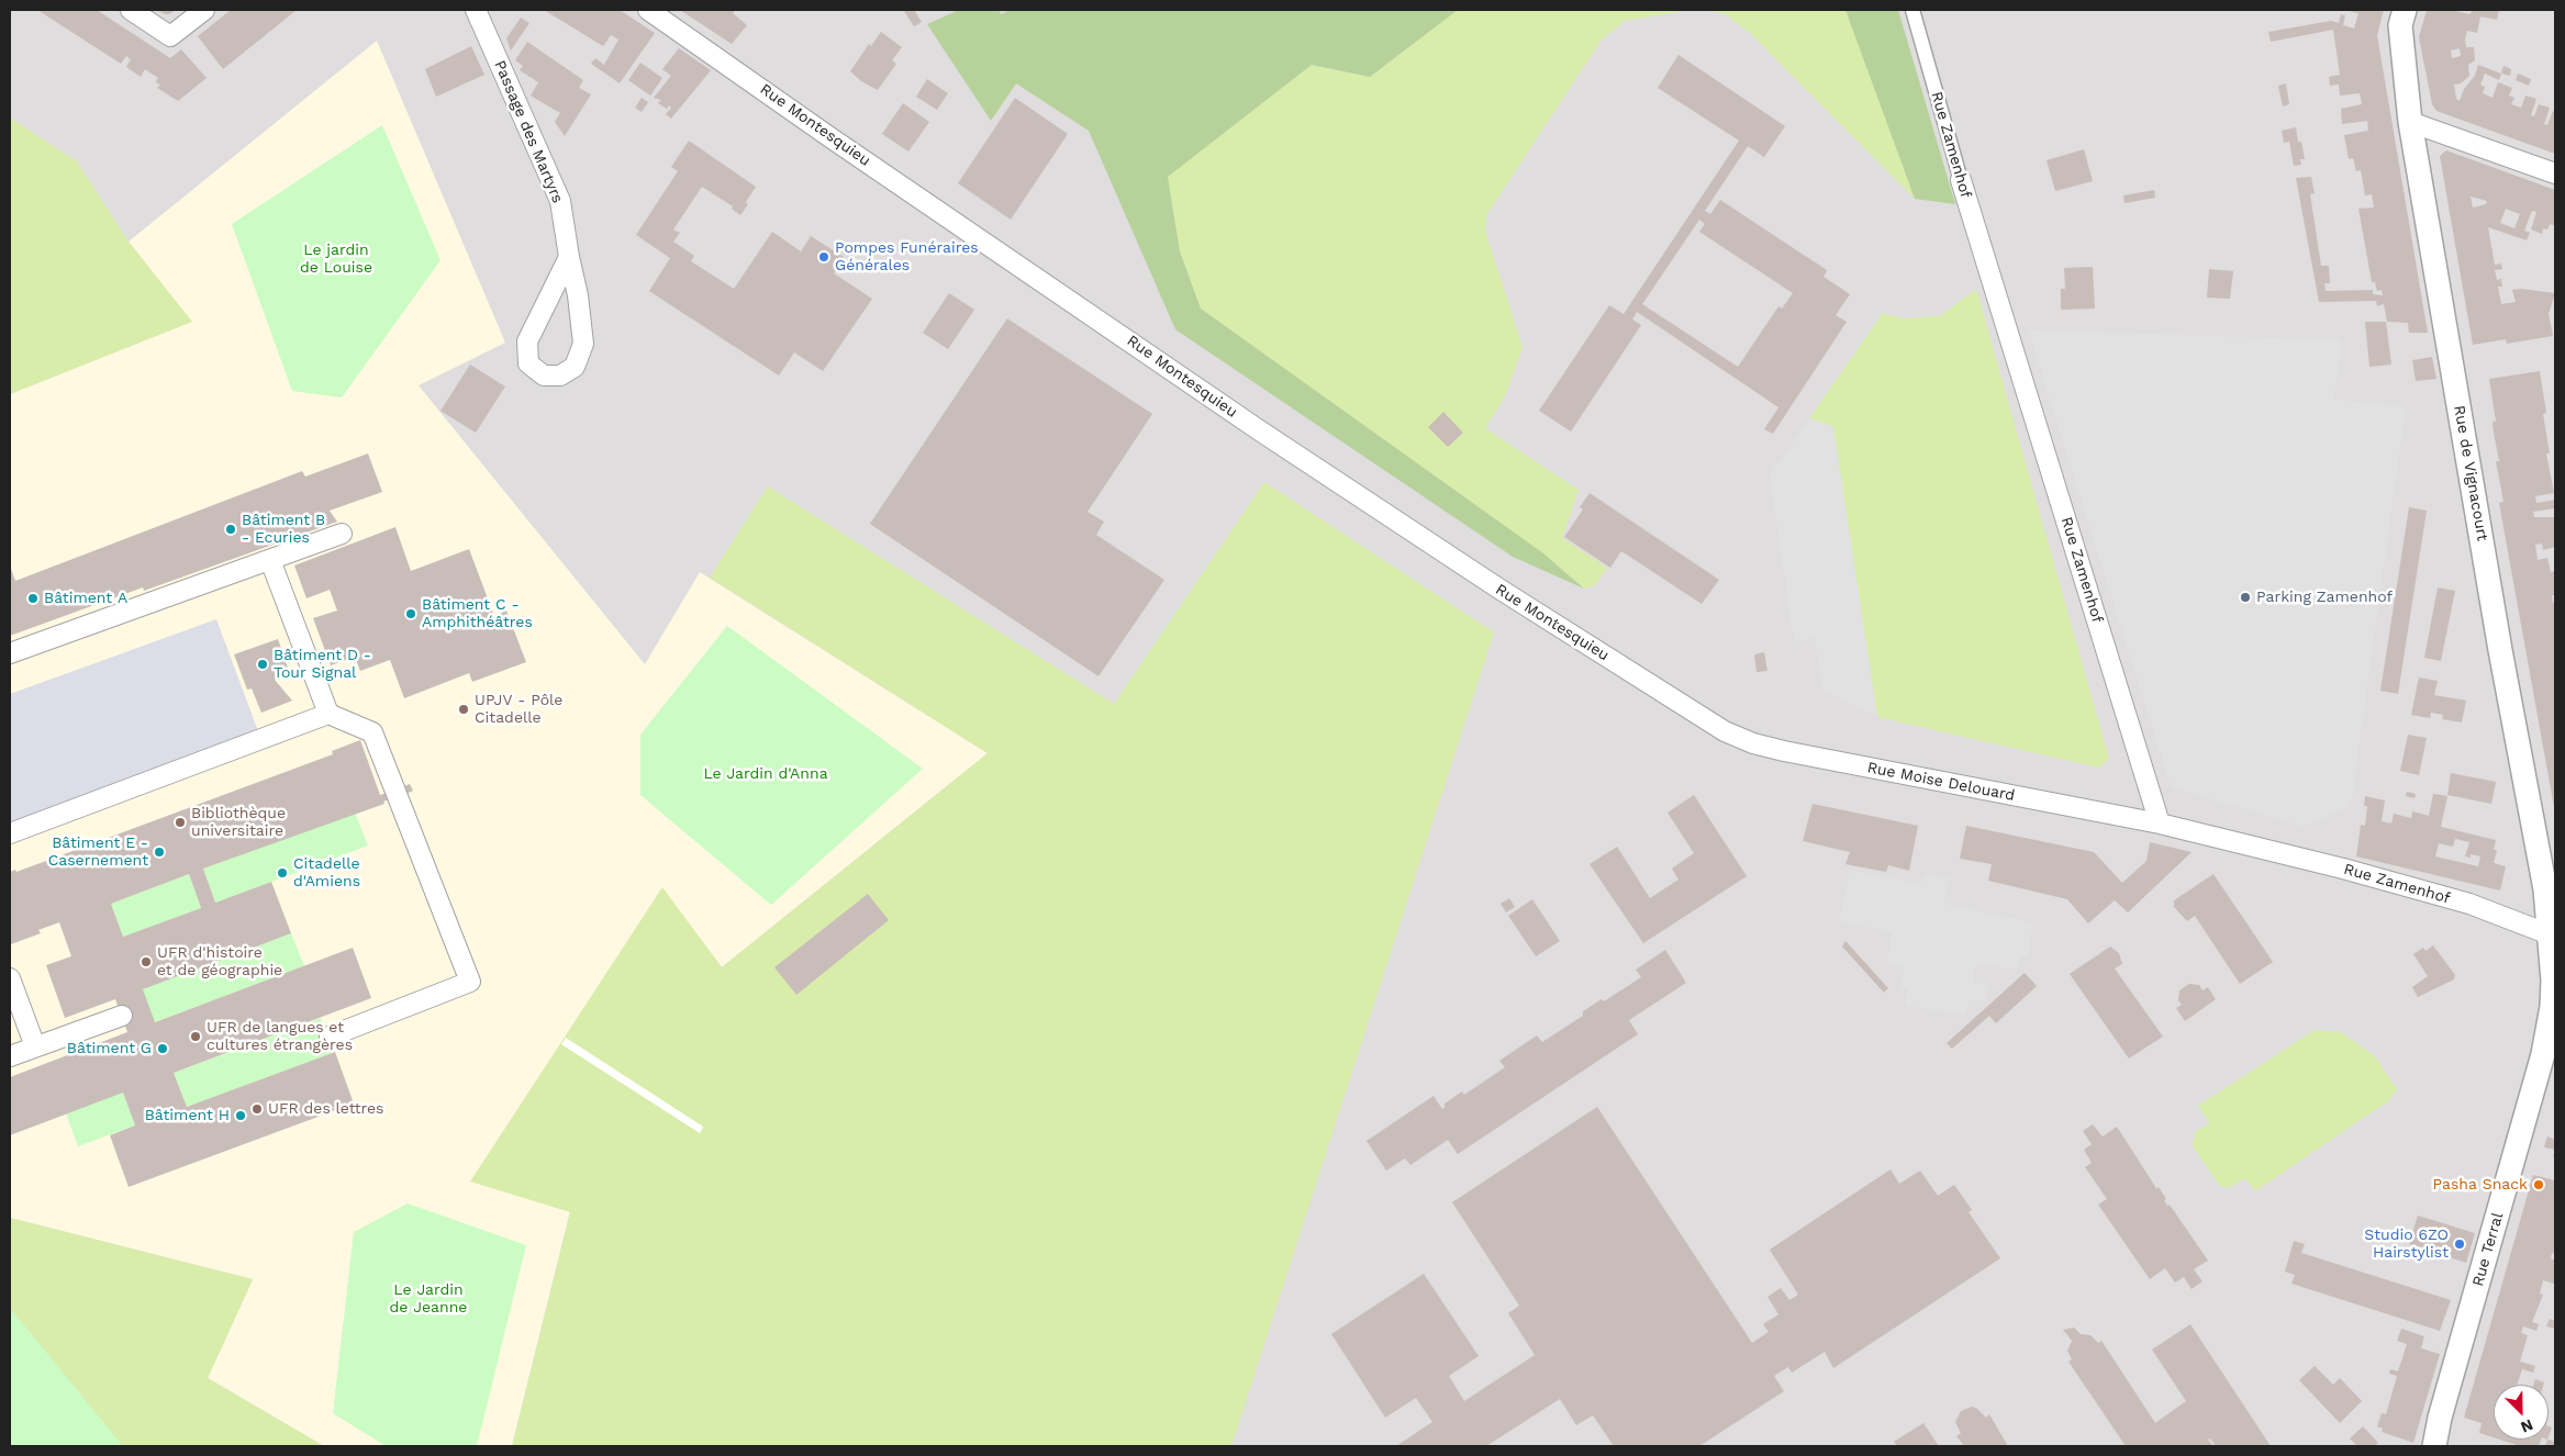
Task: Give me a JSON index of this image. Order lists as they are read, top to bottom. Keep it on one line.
{"streets":{"street":["Rue Montesquieu","Passage des Martyrs","Rue Zamenhof","Rue de Vignacourt","Rue Moise Delouard","Rue Terral"]},"crossings":[["Rue Montesquieu","Rue Moise Delouard"],["Rue Zamenhof","Rue de Vignacourt"],["Rue Zamenhof","Rue Moise Delouard"],["Rue de Vignacourt","Rue Terral"]],"parks":["Le jardin de Louise","Le Jardin d'Anna","Le Jardin de Jeanne"],"places":["Pompes Funéraires Générales","Bâtiment B - Ecuries","Parking Zamenhof","Bâtiment A","Bâtiment C - Amphithéâtres","Bâtiment D - Tour Signal","UPJV - Pôle Citadelle","Bibliothèque universitaire","Bâtiment E - Casernement","Citadelle d'Amiens","UFR d'histoire et de géographie","UFR de langues et cultures étrangères","Bâtiment G","UFR des lettres","Bâtiment H","Pasha Snack","Studio 6ZO Hairstylist"],"north":"bottom right"}
